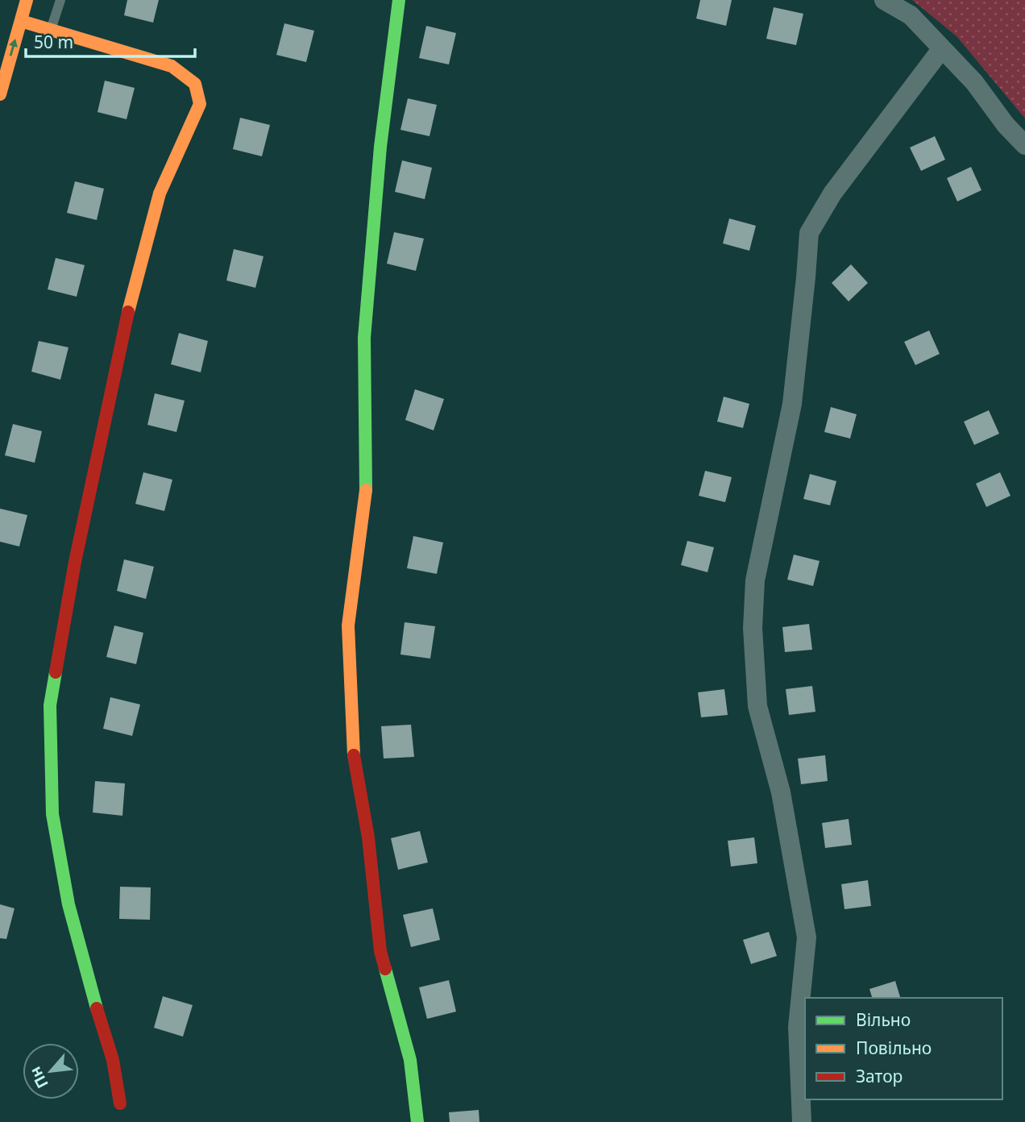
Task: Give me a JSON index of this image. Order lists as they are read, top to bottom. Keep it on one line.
{"legend":["Вільно","Повільно","Затор"],"scale_bar":"50 m","north":"bottom left"}
